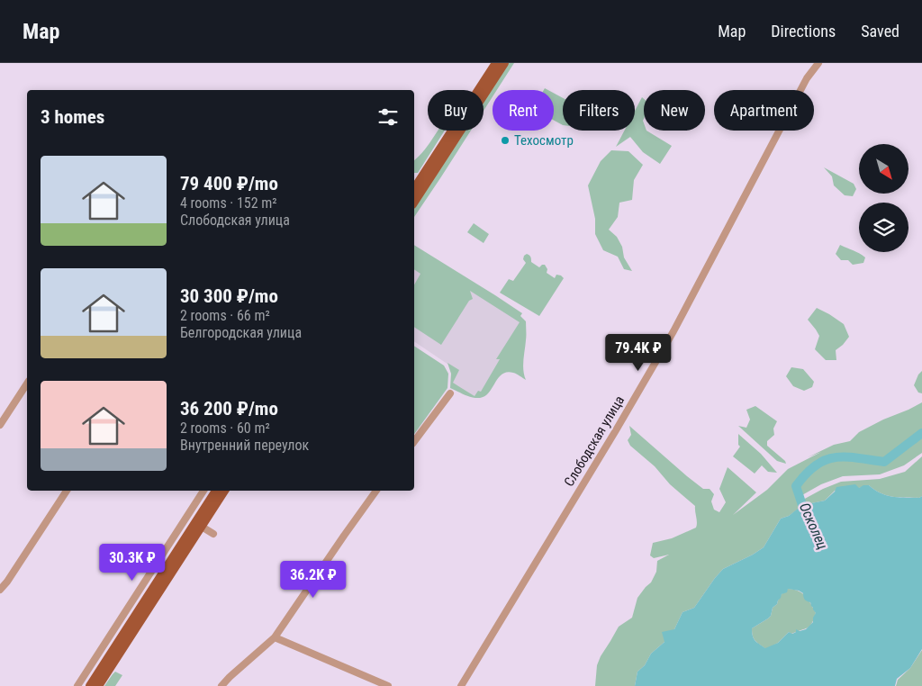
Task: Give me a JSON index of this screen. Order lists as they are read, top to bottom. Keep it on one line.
{"streets":{"street":["Слободская улица"]},"water":["Осколец"],"places":["Техосмотр"],"north":"bottom right","page":{"header":"Map","nav":["Map","Directions","Saved"],"chip":["Buy","Rent","Filters","New","Apartment"],"heading":"3 homes","list":[{"name":"79 400 ₽/mo","note":"4 rooms · 152 m² · Слободская улица"},{"name":"30 300 ₽/mo","note":"2 rooms · 66 m² · Белгородская улица"},{"name":"36 200 ₽/mo","note":"2 rooms · 60 m² · Внутренний переулок"}],"price":["79.4K ₽","30.3K ₽","36.2K ₽"]}}
